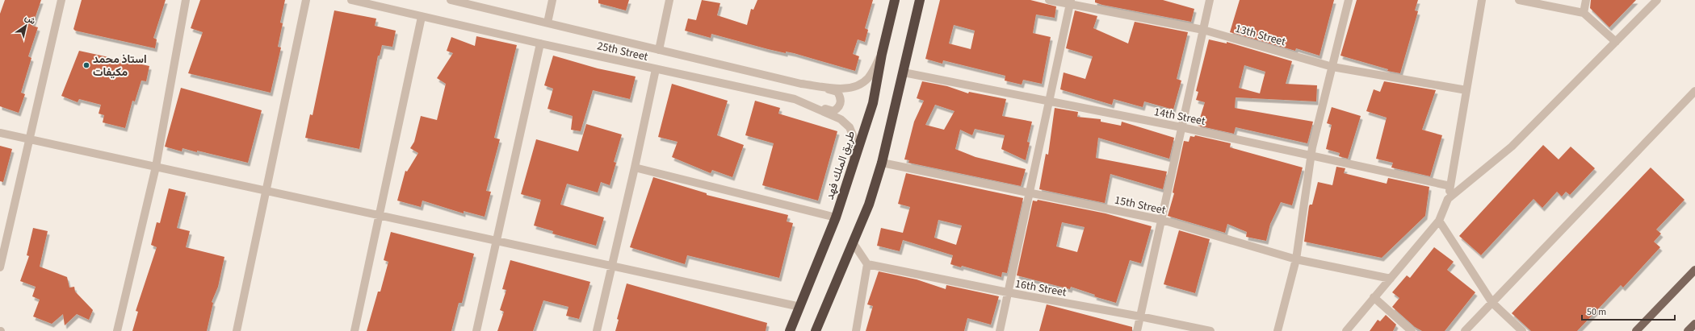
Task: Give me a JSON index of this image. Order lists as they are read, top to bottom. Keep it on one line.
{"streets":{"highway":["طريق الملك فهد"],"street":["13th Street","25th Street","14th Street","15th Street","16th Street"]},"crossings":[["25th Street","طريق الملك فهد"]],"places":["استاذ محمد مكيفات"],"scale_bar":"50 m","north":"top right"}
